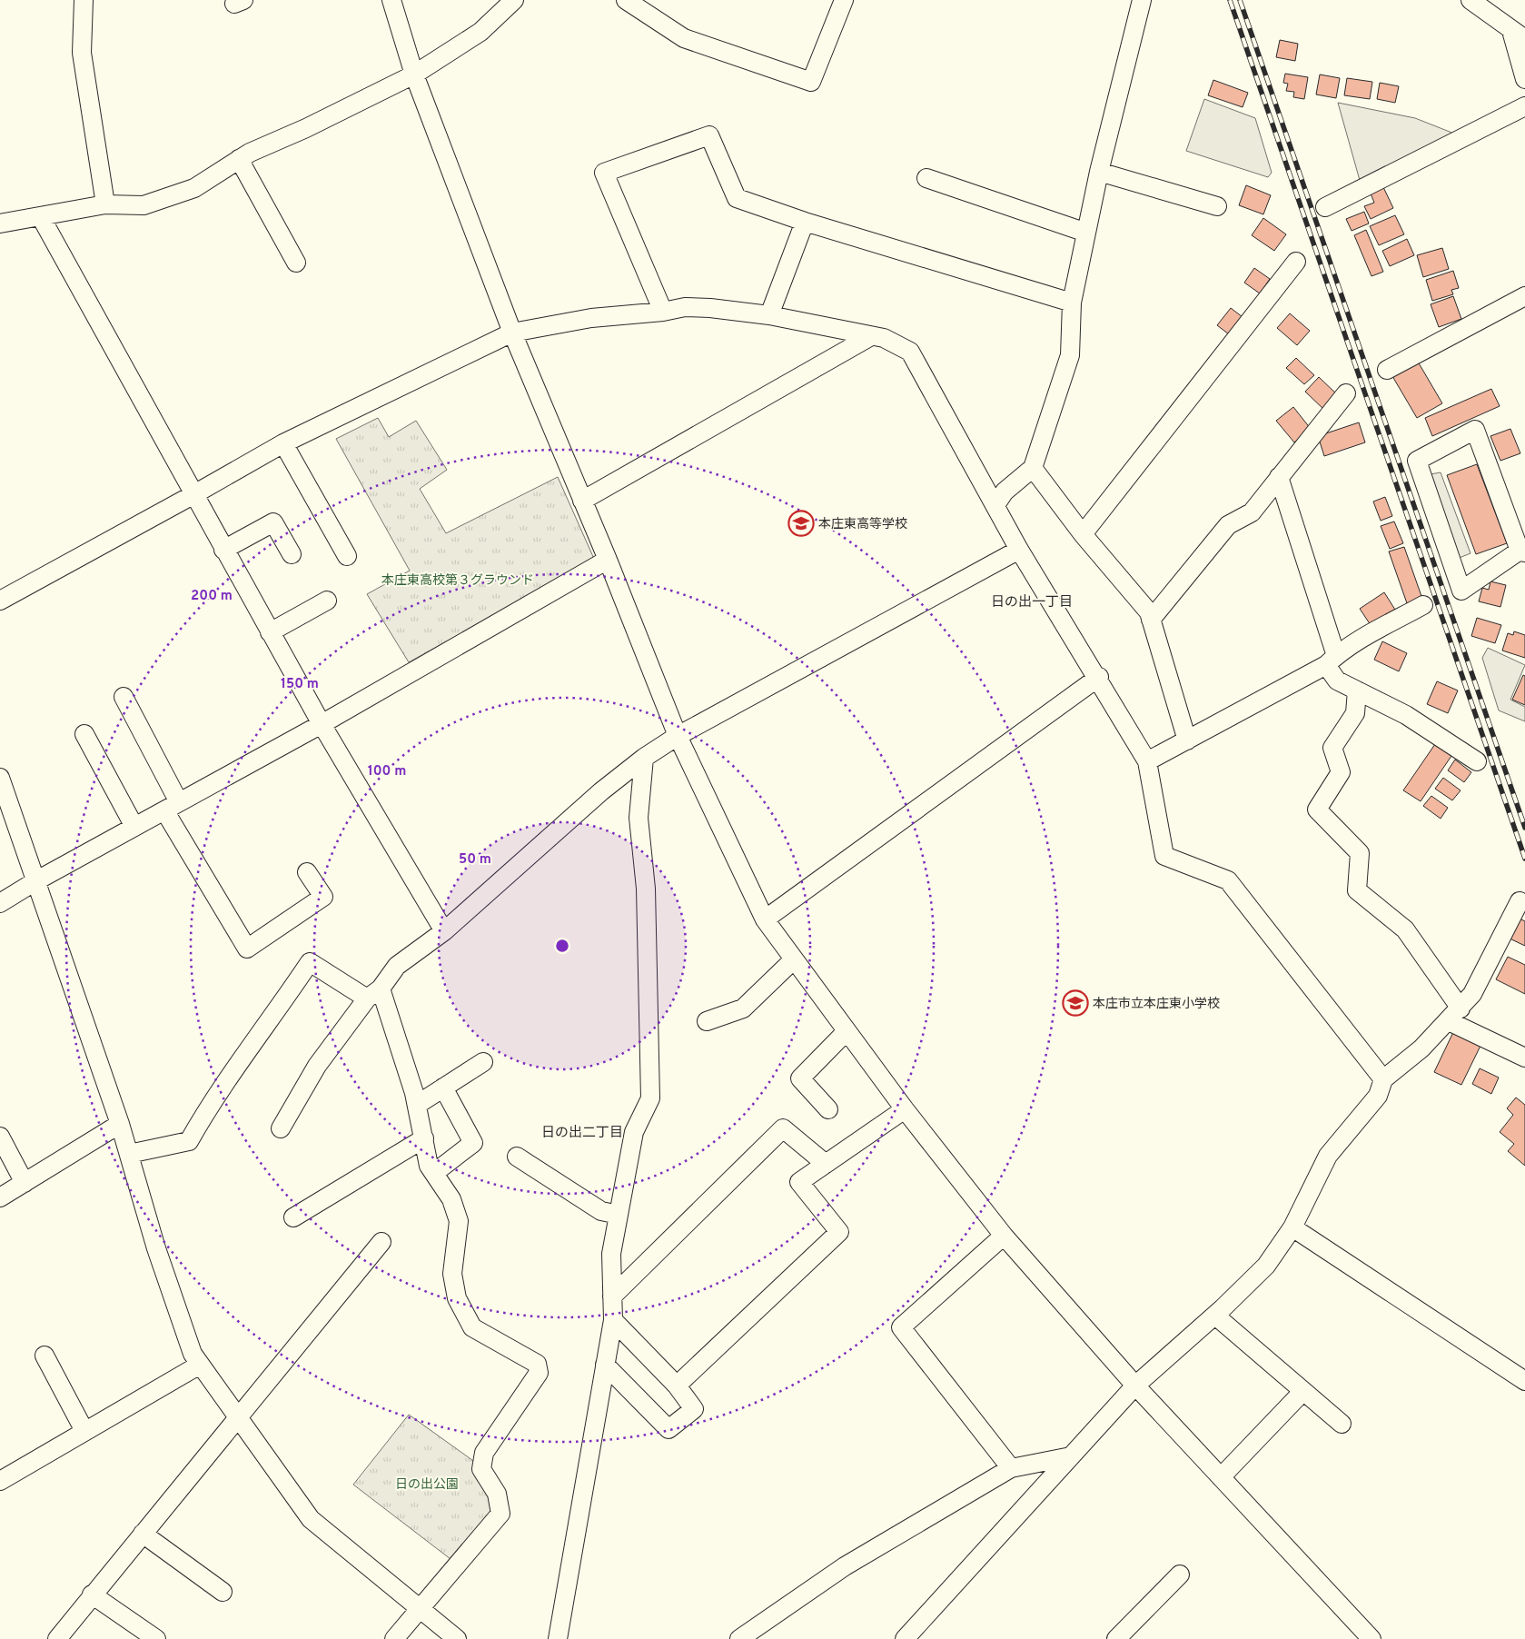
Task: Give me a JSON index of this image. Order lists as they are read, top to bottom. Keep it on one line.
{"districts":["日の出一丁目","日の出二丁目"],"parks":["本庄東高校第３グラウンド","日の出公園"],"places":{"school or university":["本庄東高等学校","本庄市立本庄東小学校"]},"rings":["200 m","150 m","100 m","50 m"]}
